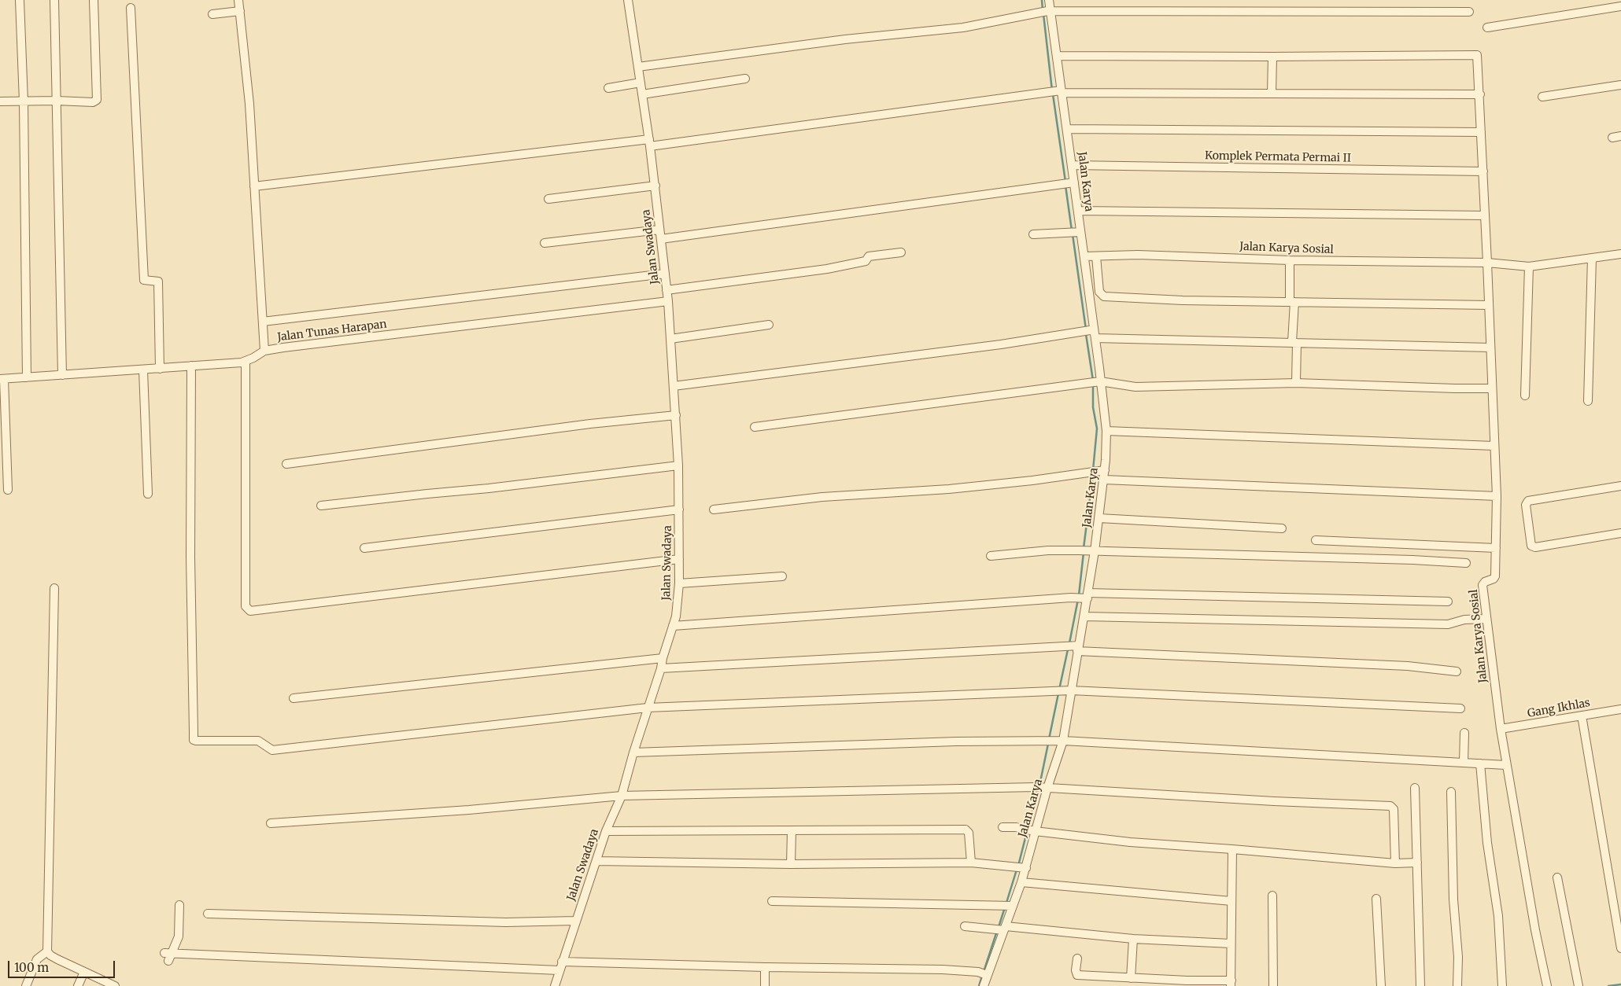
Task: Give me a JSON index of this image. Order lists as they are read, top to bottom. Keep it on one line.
{"streets":{"street":["Komplek Permata Permai II","Jalan Karya","Jalan Swadaya","Jalan Karya Sosial","Jalan Tunas Harapan","Gang Ikhlas"]},"crossings":[["Komplek Permata Permai II","Jalan Karya"],["Jalan Karya","Jalan Karya Sosial"],["Jalan Swadaya","Jalan Tunas Harapan"],["Jalan Karya Sosial","Gang Ikhlas"]],"scale_bar":"100 m"}
